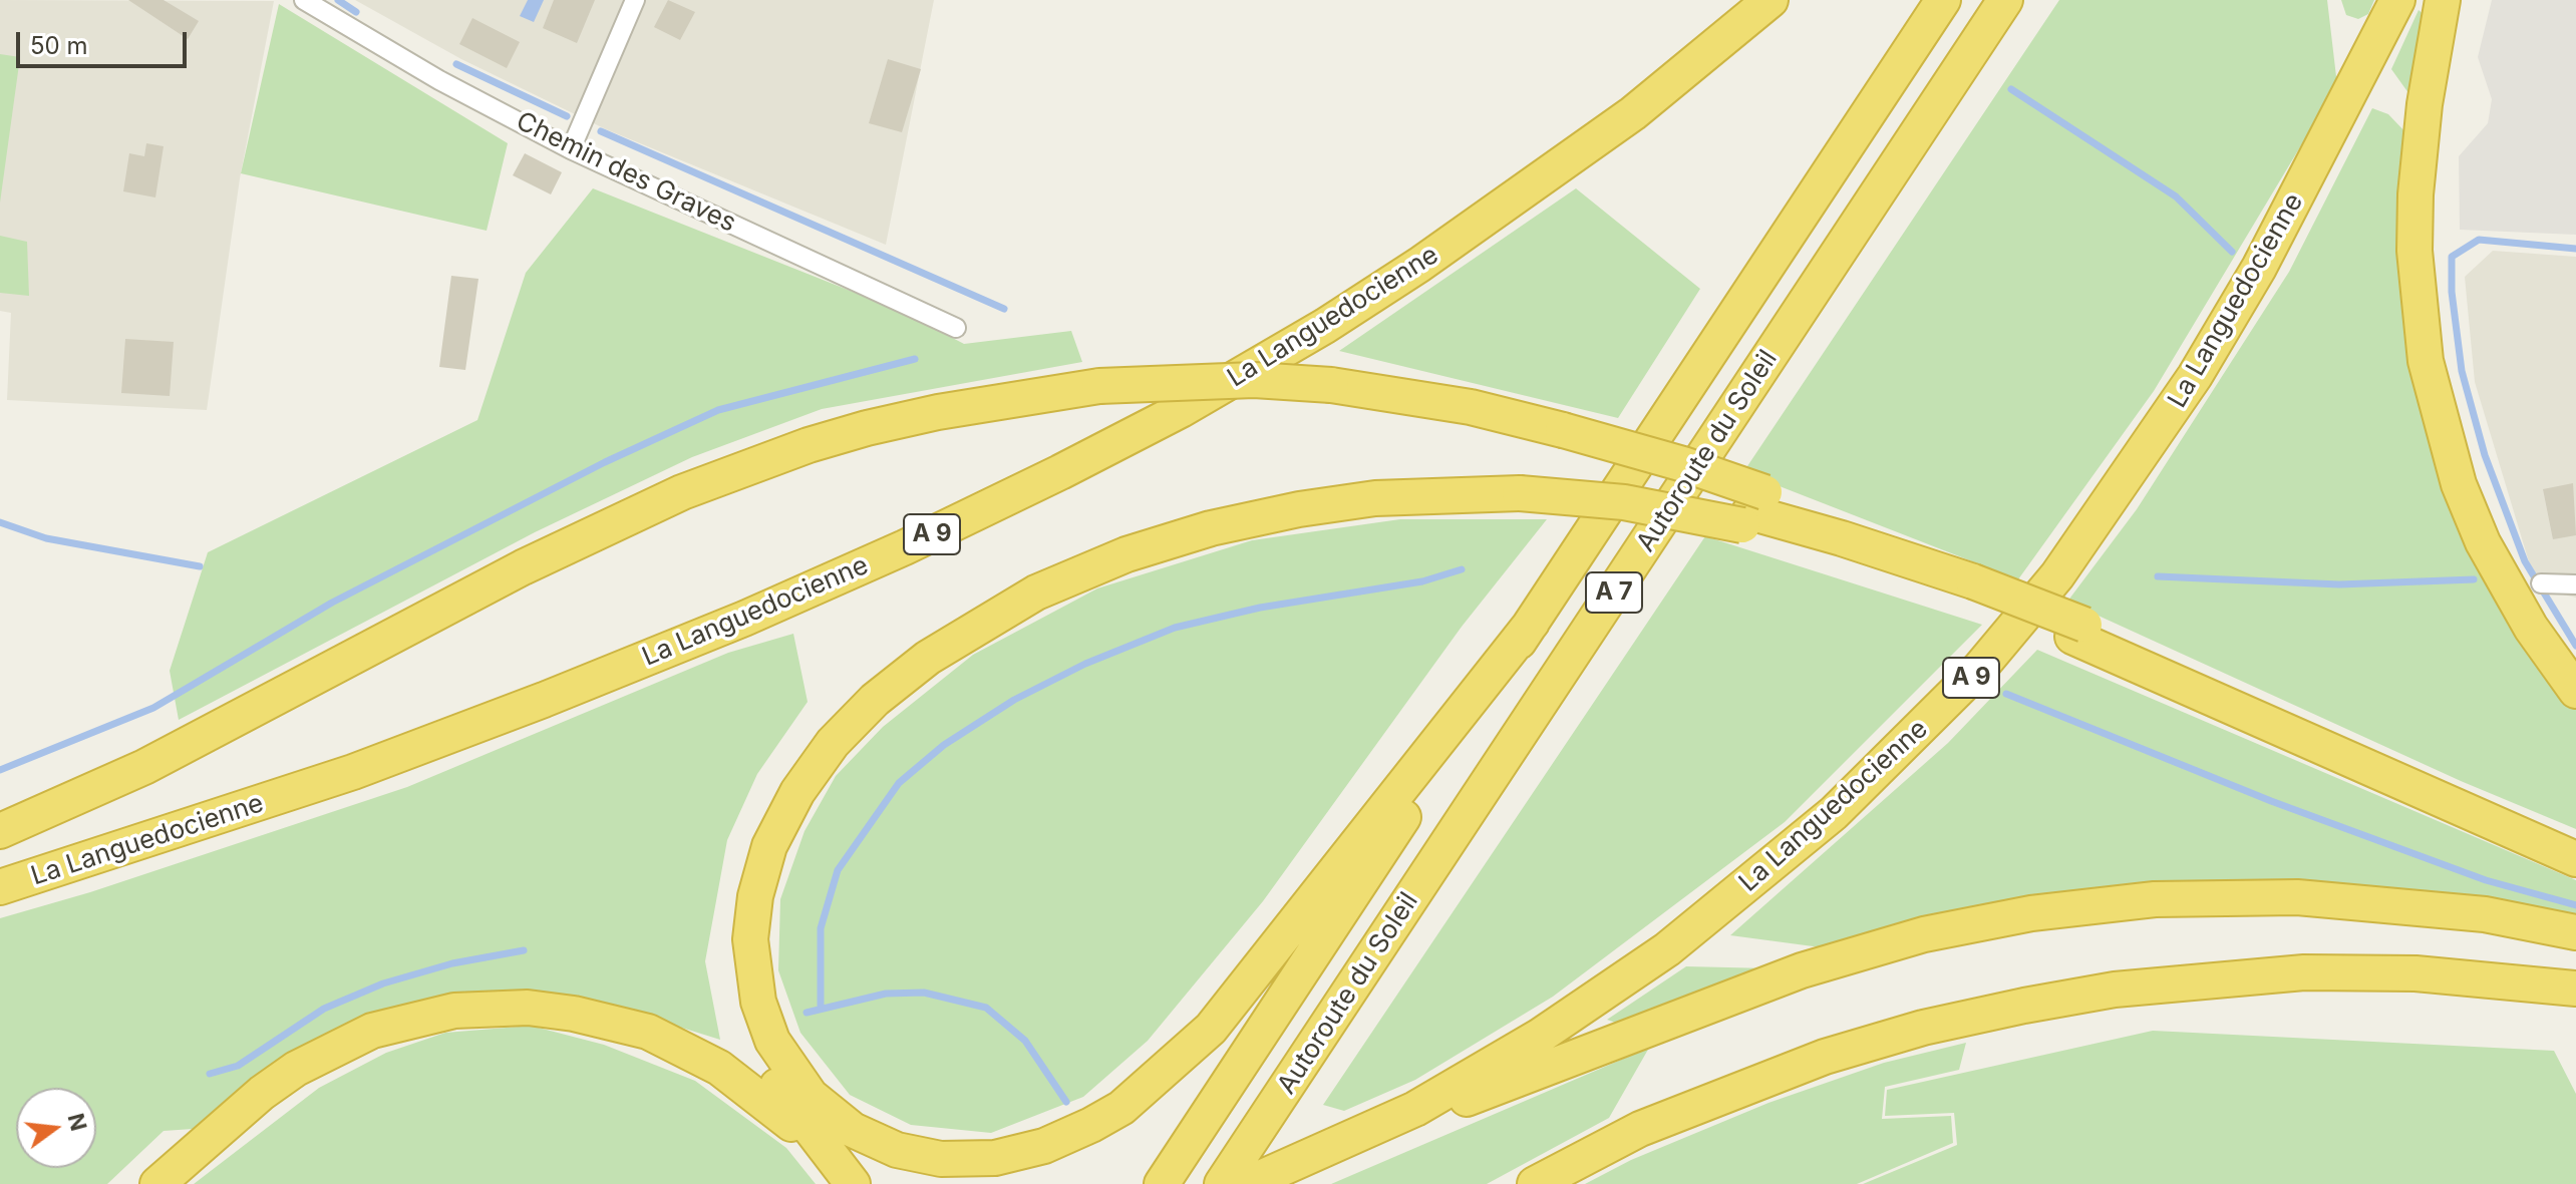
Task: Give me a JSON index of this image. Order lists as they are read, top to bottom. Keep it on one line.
{"streets":{"highway":["La Languedocienne","Autoroute du Soleil","A 9","A 7"],"street":["Chemin des Graves"]},"scale_bar":"50 m","north":"right"}
